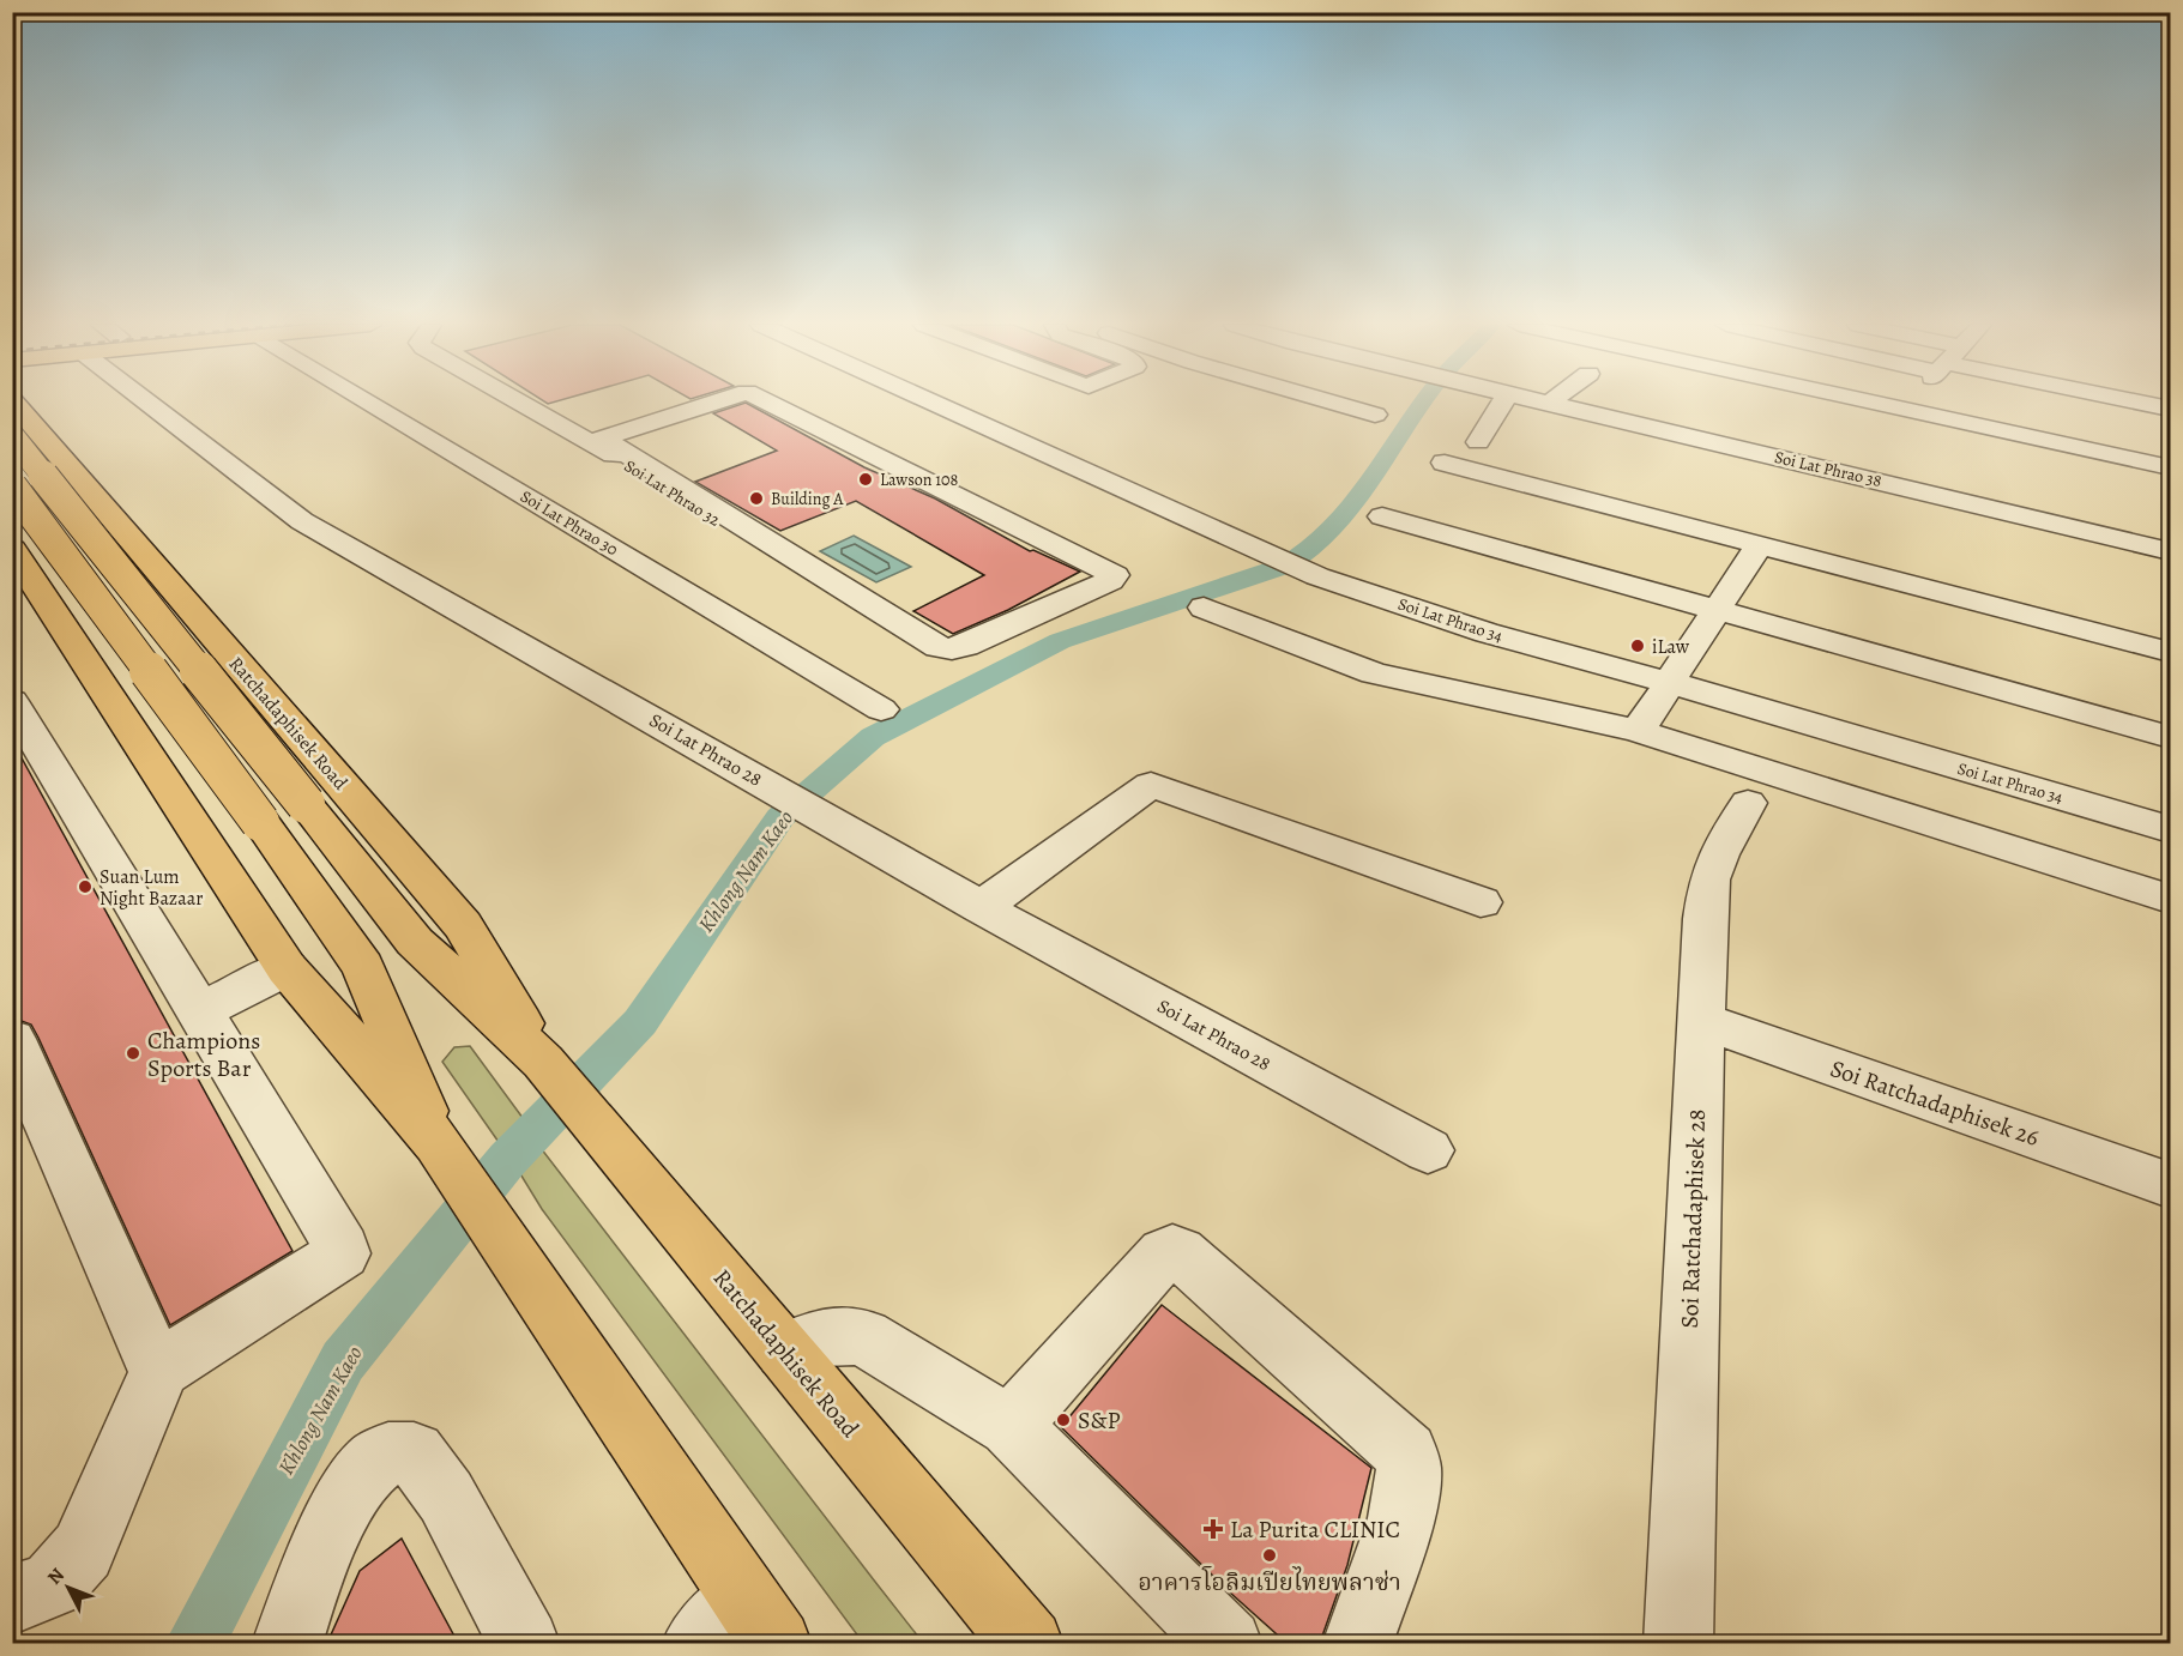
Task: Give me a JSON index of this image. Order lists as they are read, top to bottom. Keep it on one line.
{"streets":{"main road":["Ratchadaphisek Road"],"street":["Soi Lat Phrao 38","Soi Lat Phrao 32","Soi Lat Phrao 30","Soi Lat Phrao 34","Soi Lat Phrao 28","Soi Ratchadaphisek 26","Soi Ratchadaphisek 28"]},"crossings":[["Soi Ratchadaphisek 26","Soi Ratchadaphisek 28"]],"water":["Khlong Nam Kaeo"],"places":{"other":["Lawson 108","Building A","iLaw","Suan Lum Night Bazaar","Champions Sports Bar","S&P","อาคารโอลิมเปียไทยพลาซ่า"],"health":["La Purita CLINIC"]},"north":"top left"}
